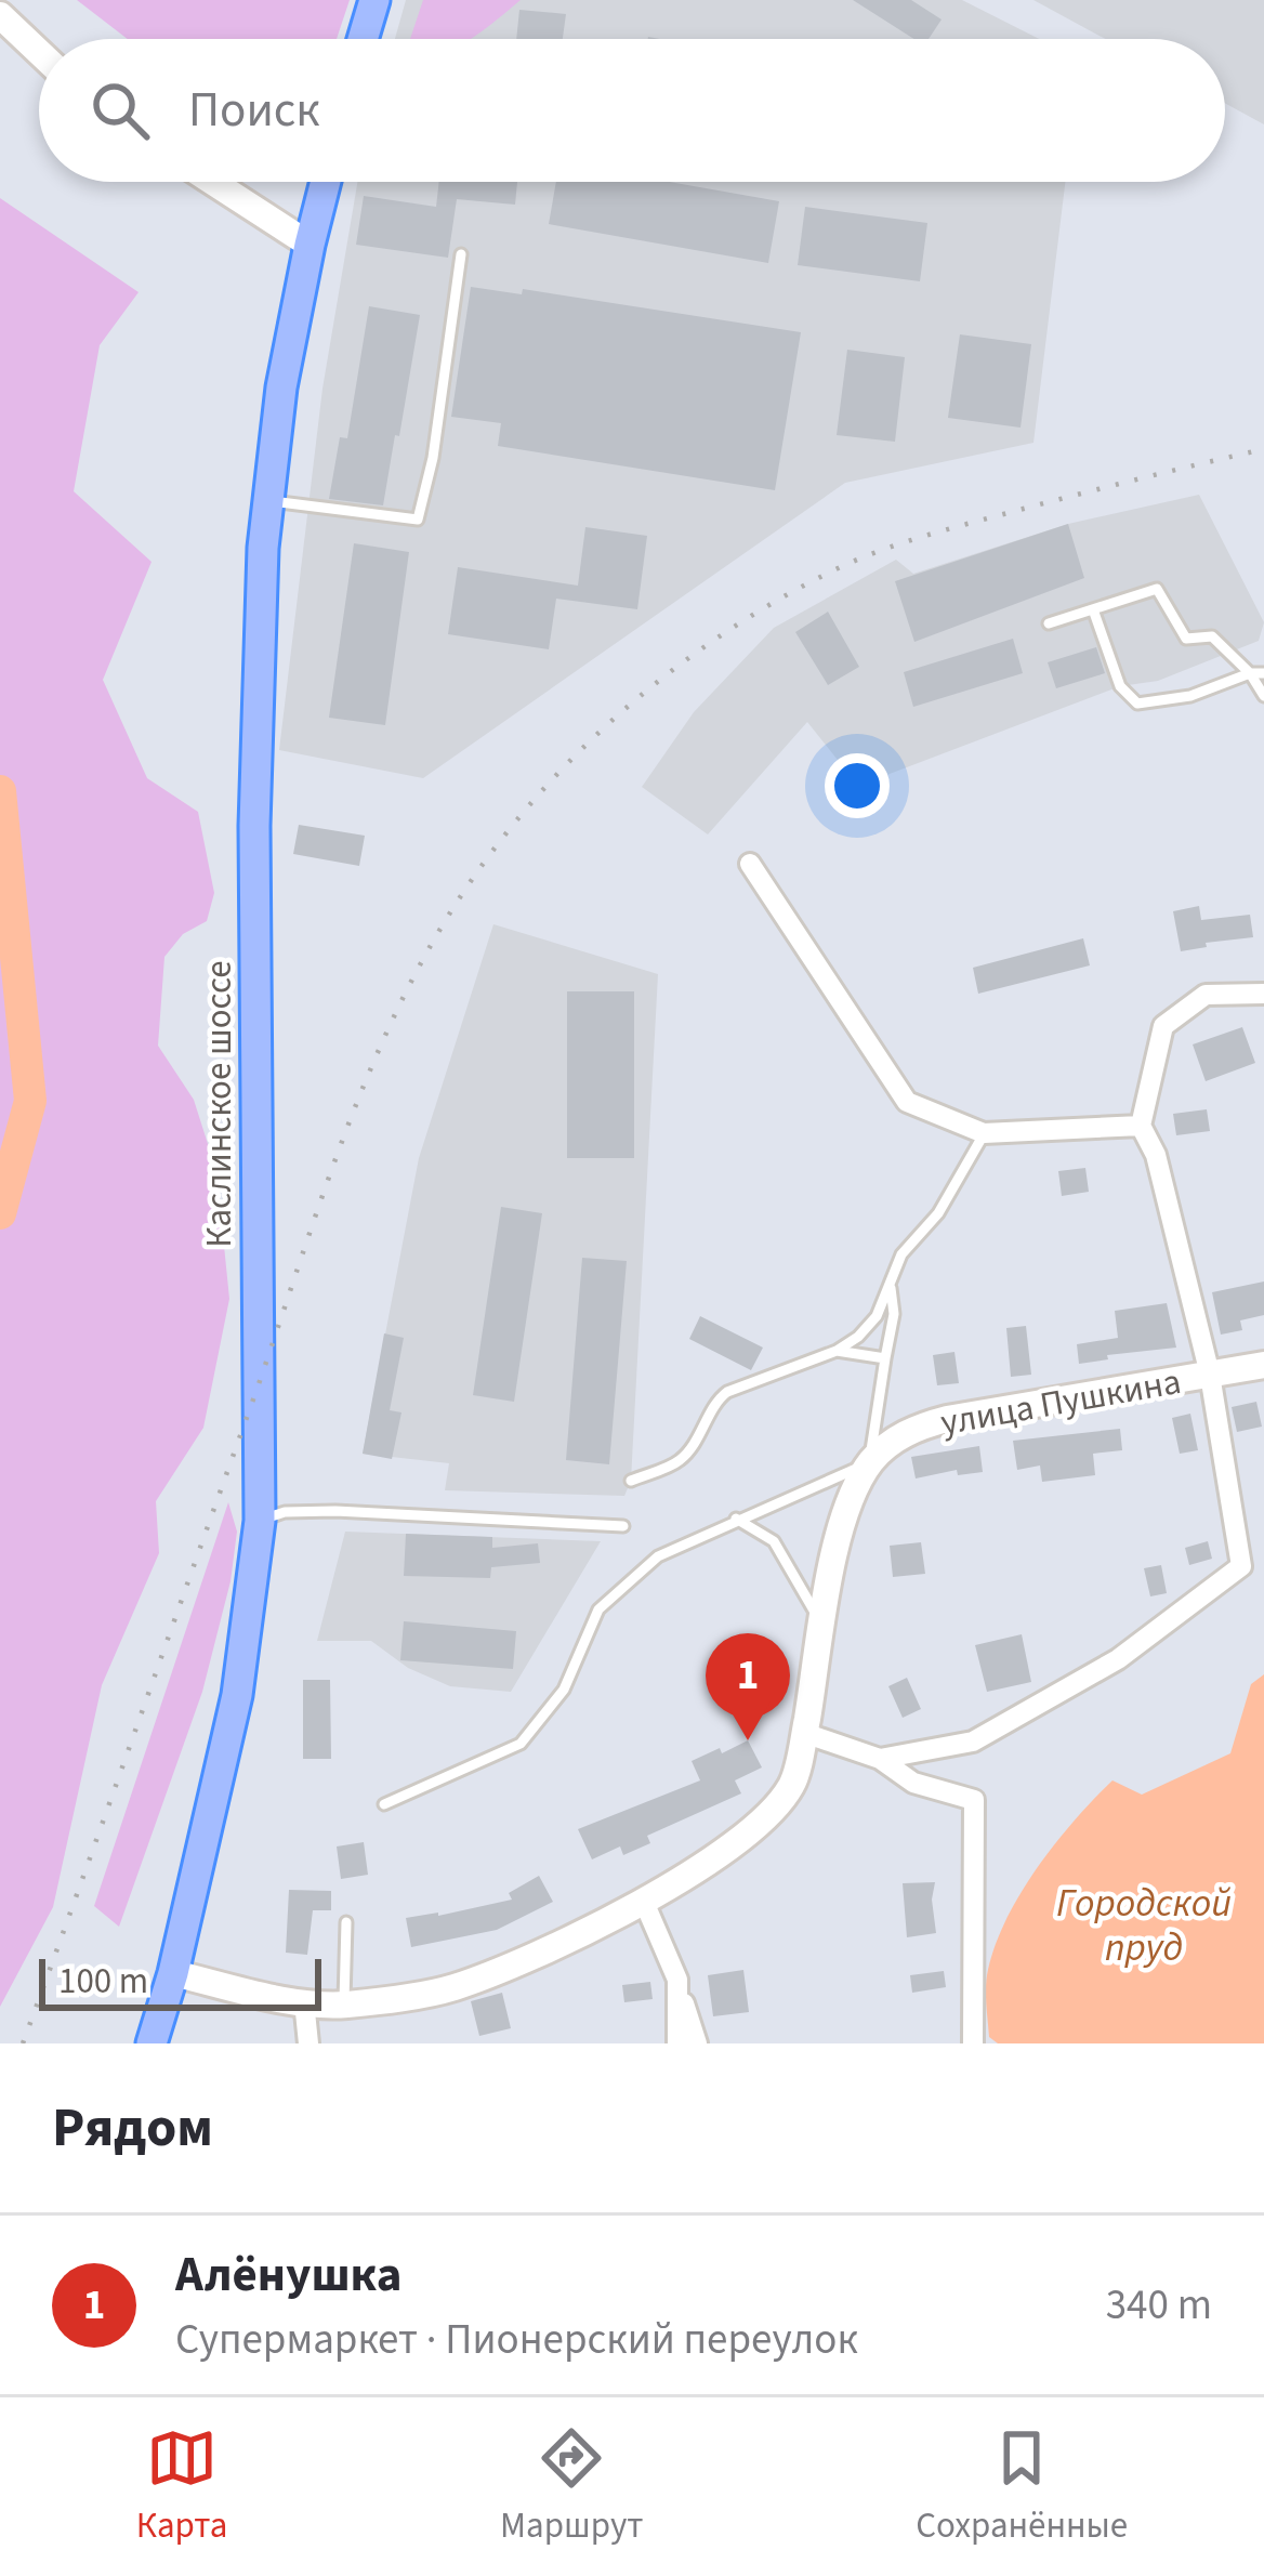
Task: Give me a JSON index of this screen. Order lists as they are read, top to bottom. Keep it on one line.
{"streets":{"main road":["Каслинское шоссе"],"street":["улица Пушкина"]},"water":["Городской пруд"],"scale_bar":"100 m","page":{"search":"Поиск","pins":"1","scale":"100 m","heading":"Рядом","list":[{"mark":"1","name":"Алёнушка","note":"Супермаркет · Пионерский переулок","value":"340 m"}],"nav":["Карта","Маршрут","Сохранённые"]}}
